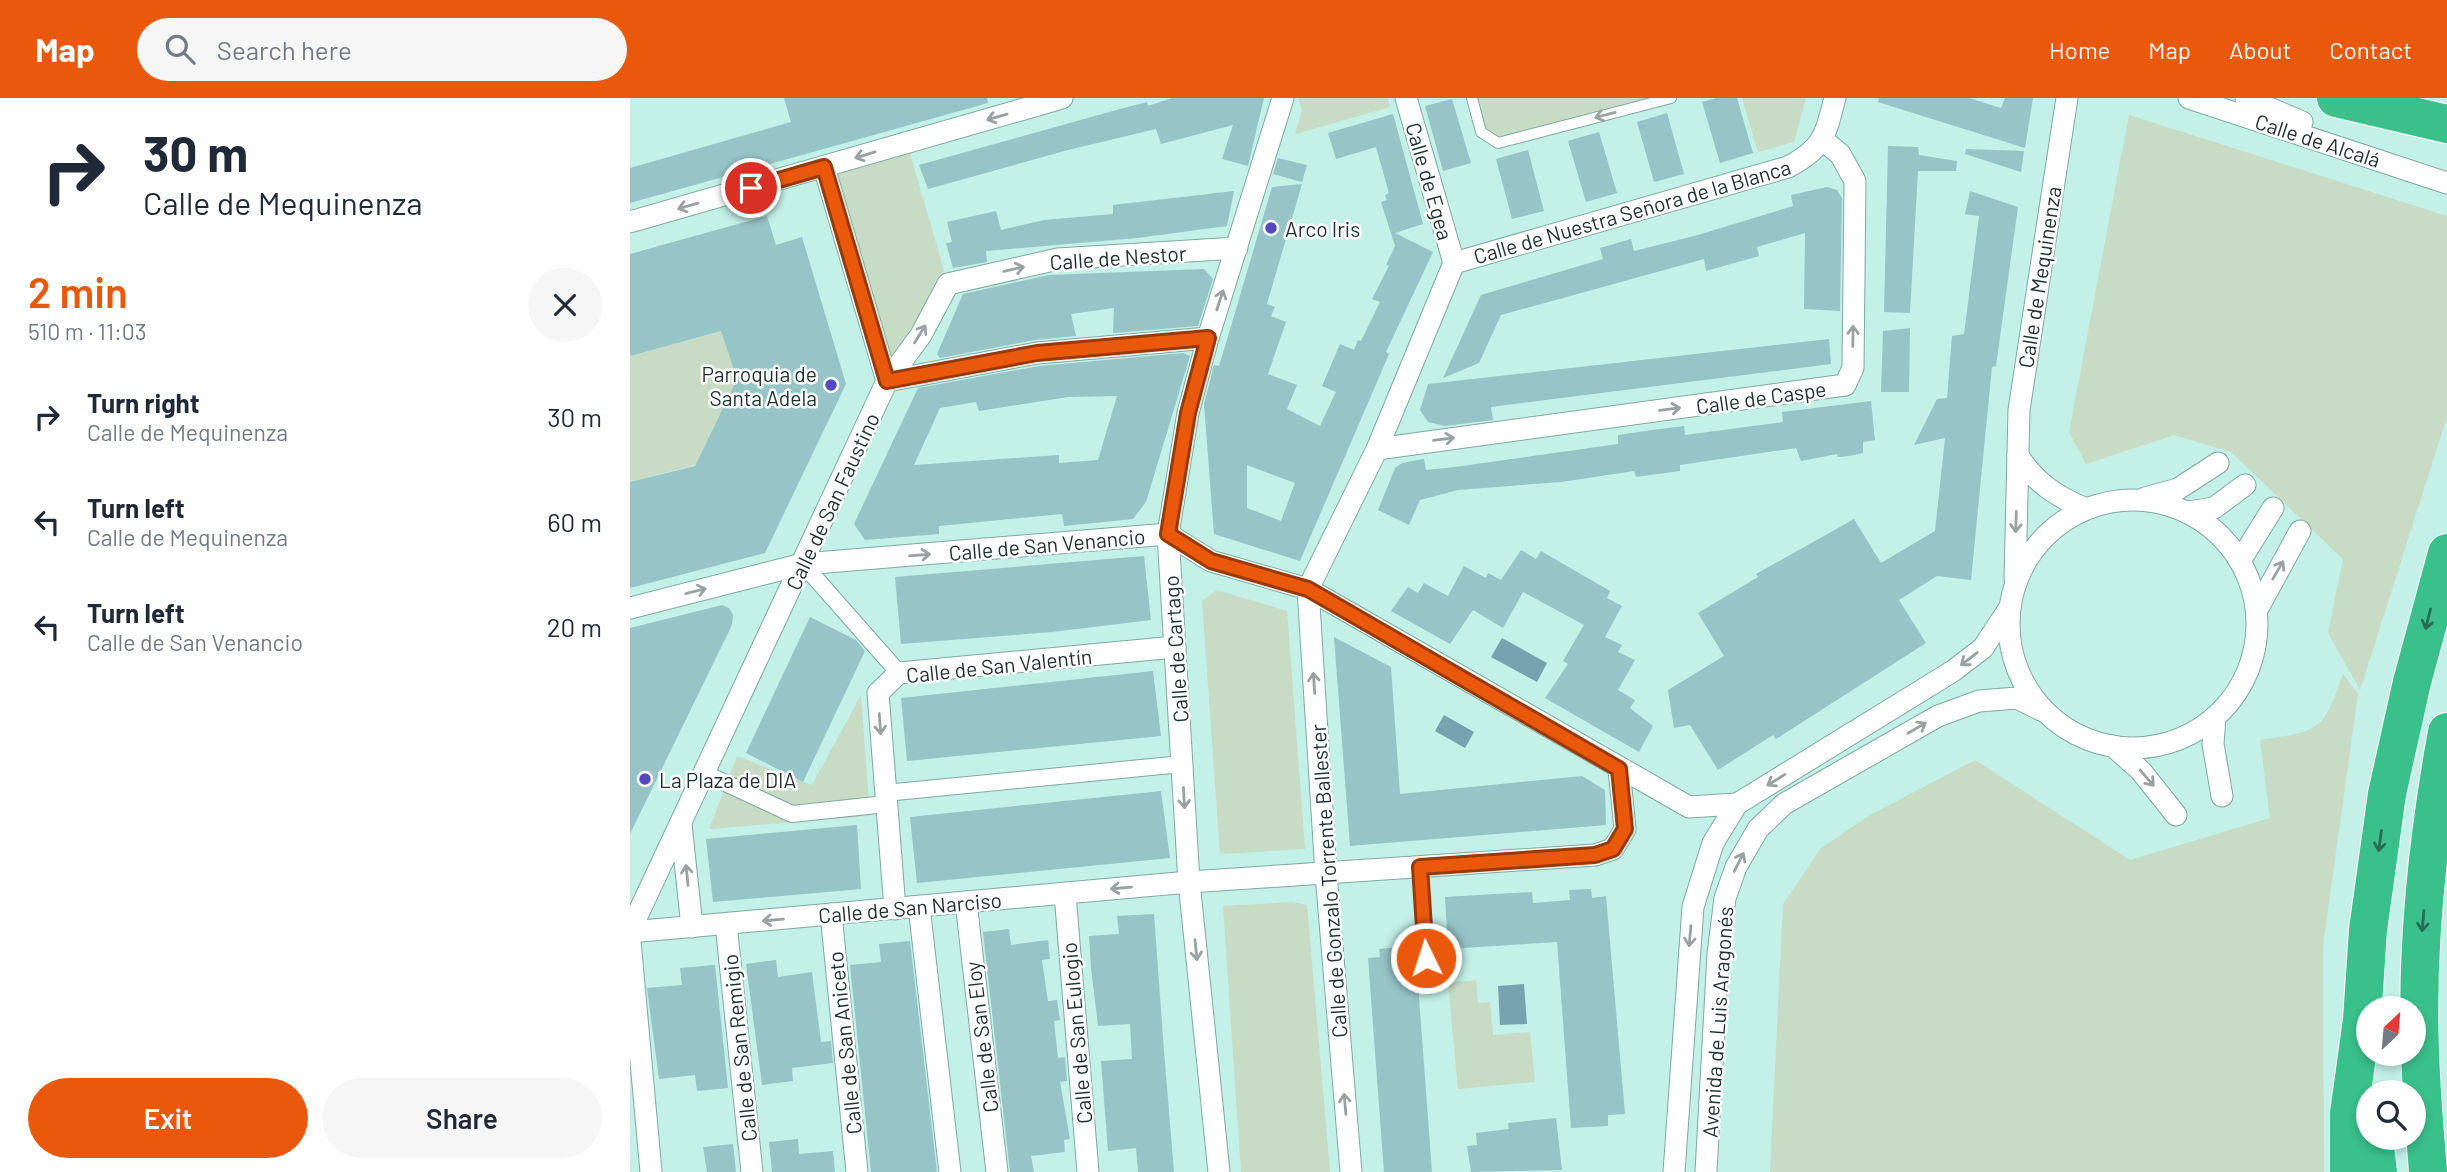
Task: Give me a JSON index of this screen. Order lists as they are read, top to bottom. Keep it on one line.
{"streets":{"street":["Calle de Alcalá","Calle de Egea","Calle de Nuestra Señora de la Blanca","Calle de Nestor","Calle de Mequinenza","Calle de Caspe","Calle de San Faustino","Calle de San Venancio","Calle de Cartago","Calle de San Valentín","Calle de Gonzalo Torrente Ballester","Calle de San Narciso","Avenida de Luis Aragonés","Calle de San Eulogio","Calle de San Eloy","Calle de San Aniceto","Calle de San Remigio"]},"crossings":[["Calle de Egea","Calle de Nuestra Señora de la Blanca"],["Calle de Nuestra Señora de la Blanca","Calle de Caspe"],["Calle de Nuestra Señora de la Blanca","Calle de San Venancio"],["Calle de Nuestra Señora de la Blanca","Calle de Gonzalo Torrente Ballester"],["Calle de Nestor","Calle de San Faustino"],["Calle de Nestor","Calle de Cartago"],["Calle de Mequinenza","Avenida de Luis Aragonés"],["Calle de San Faustino","Calle de San Venancio"],["Calle de San Faustino","Calle de San Narciso"],["Calle de San Venancio","Calle de Cartago"],["Calle de San Venancio","Calle de Gonzalo Torrente Ballester"],["Calle de San Venancio","Avenida de Luis Aragonés"],["Calle de Cartago","Calle de San Valentín"],["Calle de Cartago","Calle de San Narciso"],["Calle de San Valentín","Calle de San Narciso"],["Calle de San Narciso","Calle de San Eulogio"],["Calle de San Narciso","Calle de San Eloy"],["Calle de San Narciso","Calle de San Aniceto"],["Calle de San Narciso","Calle de San Remigio"]],"one_way":["Calle de San Venancio","Calle de Gonzalo Torrente Ballester"],"places":["Arco Iris","Parroquia de Santa Adela","La Plaza de DIA"],"north":"top right","page":{"header":"Map","search":"Search here","nav":["Home","Map","About","Contact"],"turn":["30 m","Calle de Mequinenza"],"heading":["2 min","510 m · 11:03"],"list":[{"name":"Turn right","note":"Calle de Mequinenza","value":"30 m"},{"name":"Turn left","note":"Calle de Mequinenza","value":"60 m"},{"name":"Turn left","note":"Calle de San Venancio","value":"20 m"}],"buttons":["Exit","Share"]}}
